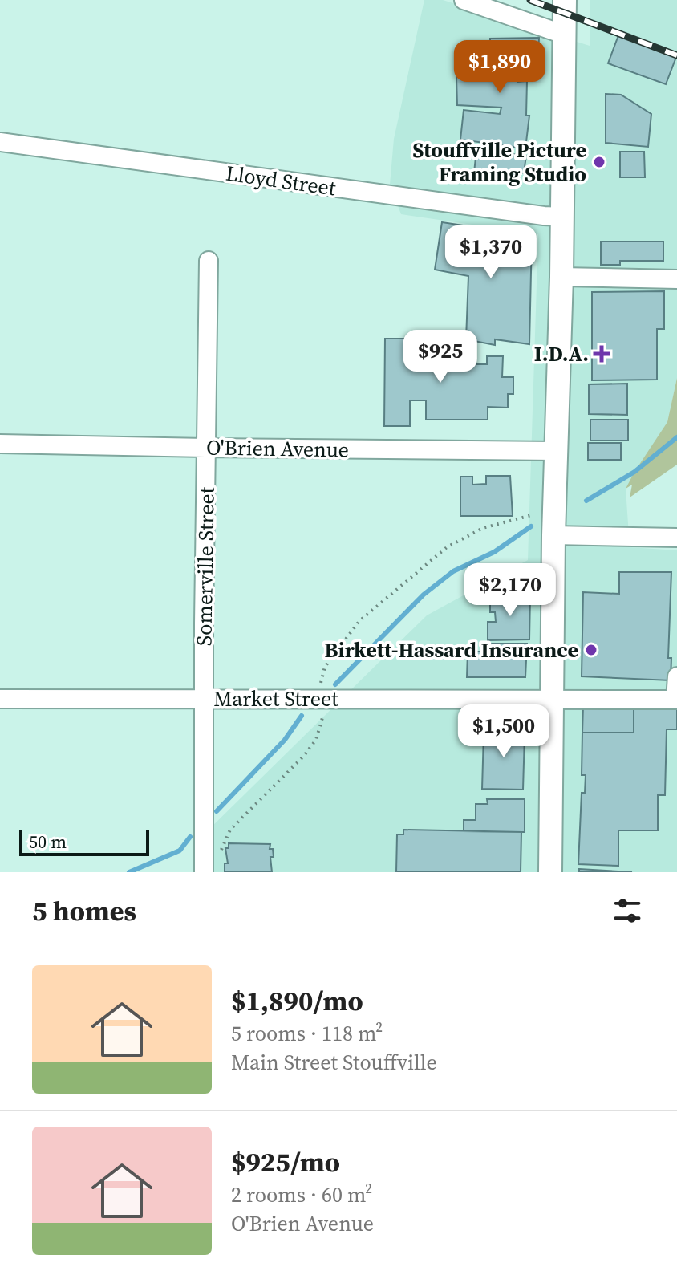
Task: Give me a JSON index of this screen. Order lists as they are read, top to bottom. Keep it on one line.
{"streets":{"street":["Lloyd Street","O'Brien Avenue","Somerville Street","Market Street"]},"crossings":[["O'Brien Avenue","Somerville Street"],["Somerville Street","Market Street"]],"places":{"other":["Stouffville Picture Framing Studio","Birkett-Hassard Insurance"],"health":["I.D.A."]},"scale_bar":"50 m","page":{"price":["$1,890","$1,370","$925","$2,170","$1,500"],"scale":"50 m","heading":"5 homes","list":[{"name":"$1,890/mo","note":"5 rooms · 118 m² · Main Street Stouffville"},{"name":"$925/mo","note":"2 rooms · 60 m² · O'Brien Avenue"}]}}
